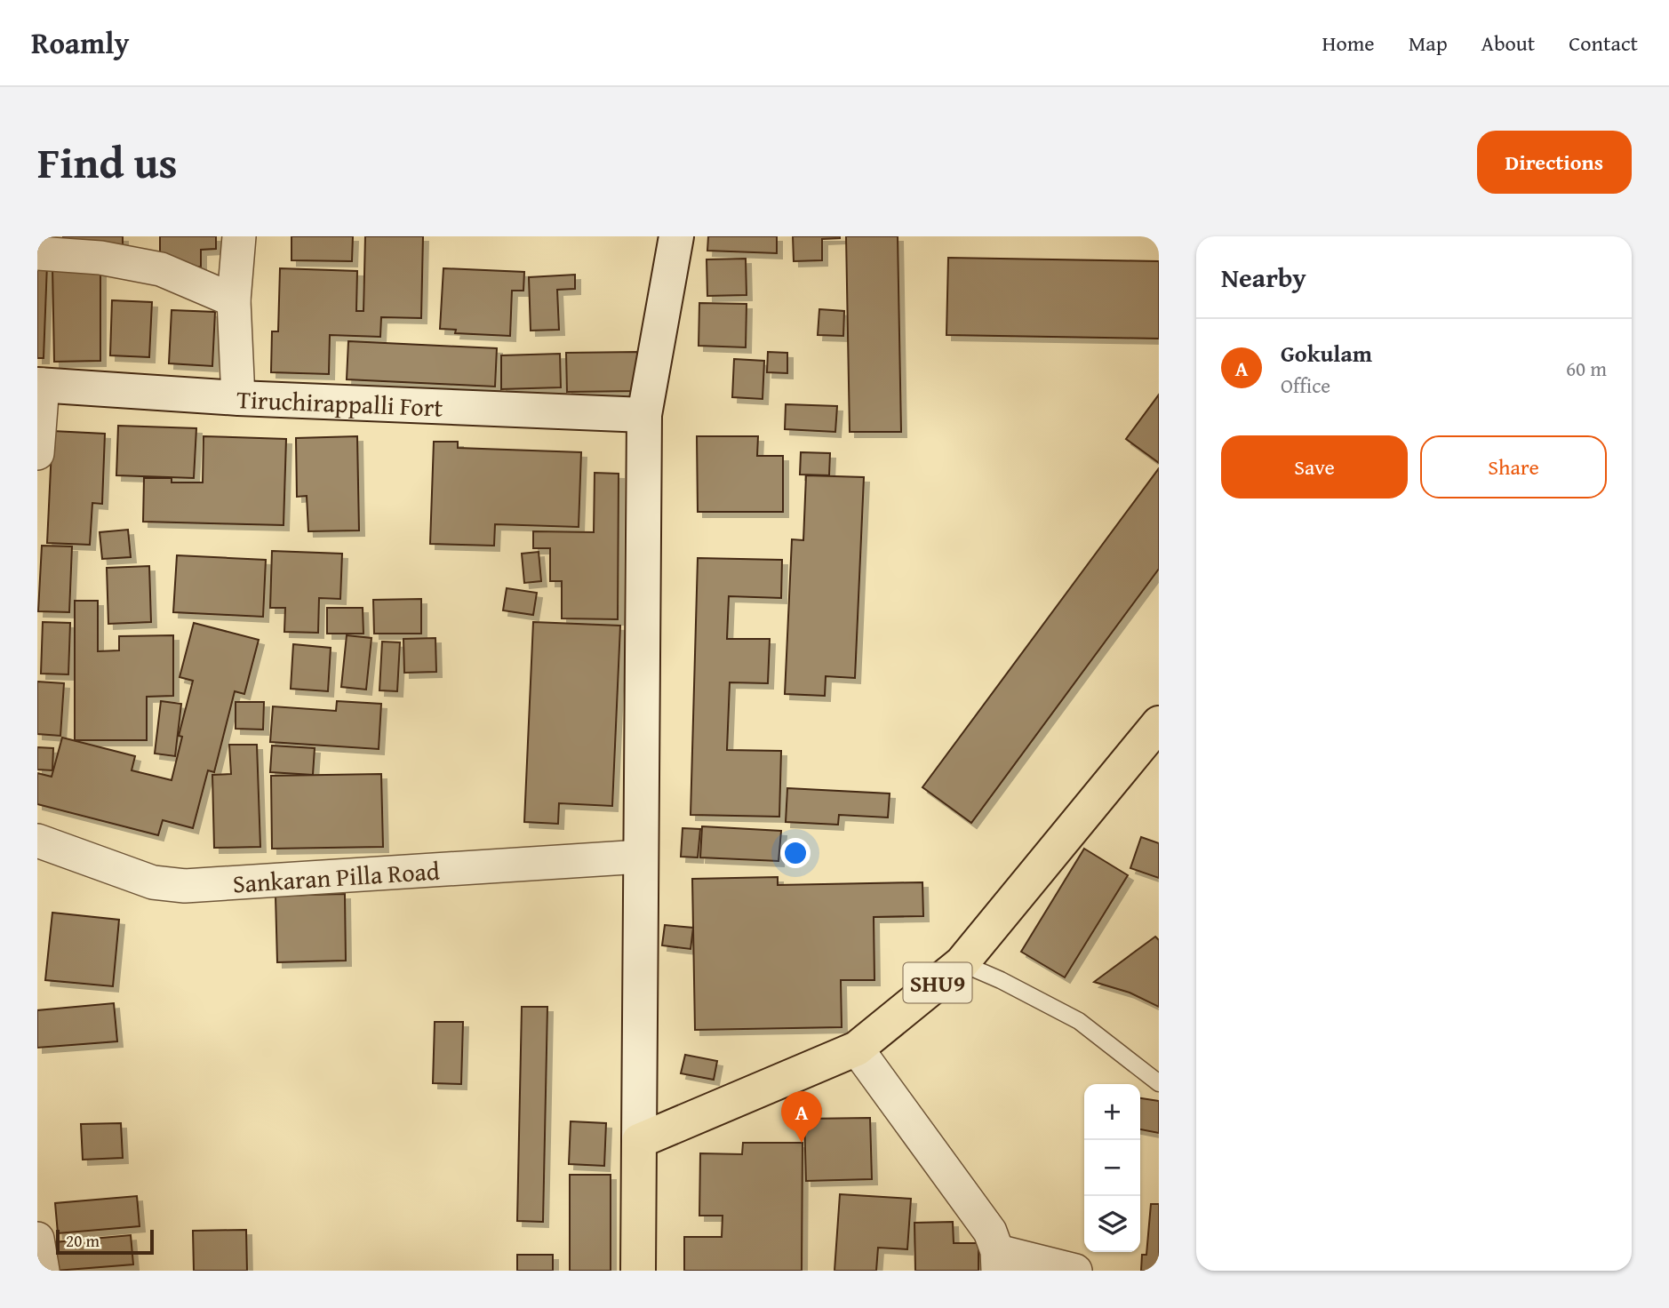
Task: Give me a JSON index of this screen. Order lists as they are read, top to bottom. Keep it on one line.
{"streets":{"main road":["SHU9"],"street":["Tiruchirappalli Fort","Sankaran Pilla Road"]},"scale_bar":"20 m","page":{"header":"Roamly","nav":["Home","Map","About","Contact"],"title":"Find us","buttons":["Directions",["Save","Share"]],"heading":"Nearby","list":[{"mark":"A","name":"Gokulam","note":"Office","value":"60 m"}],"map_buttons":["+","−"],"pins":"A","scale":"20 m"}}
